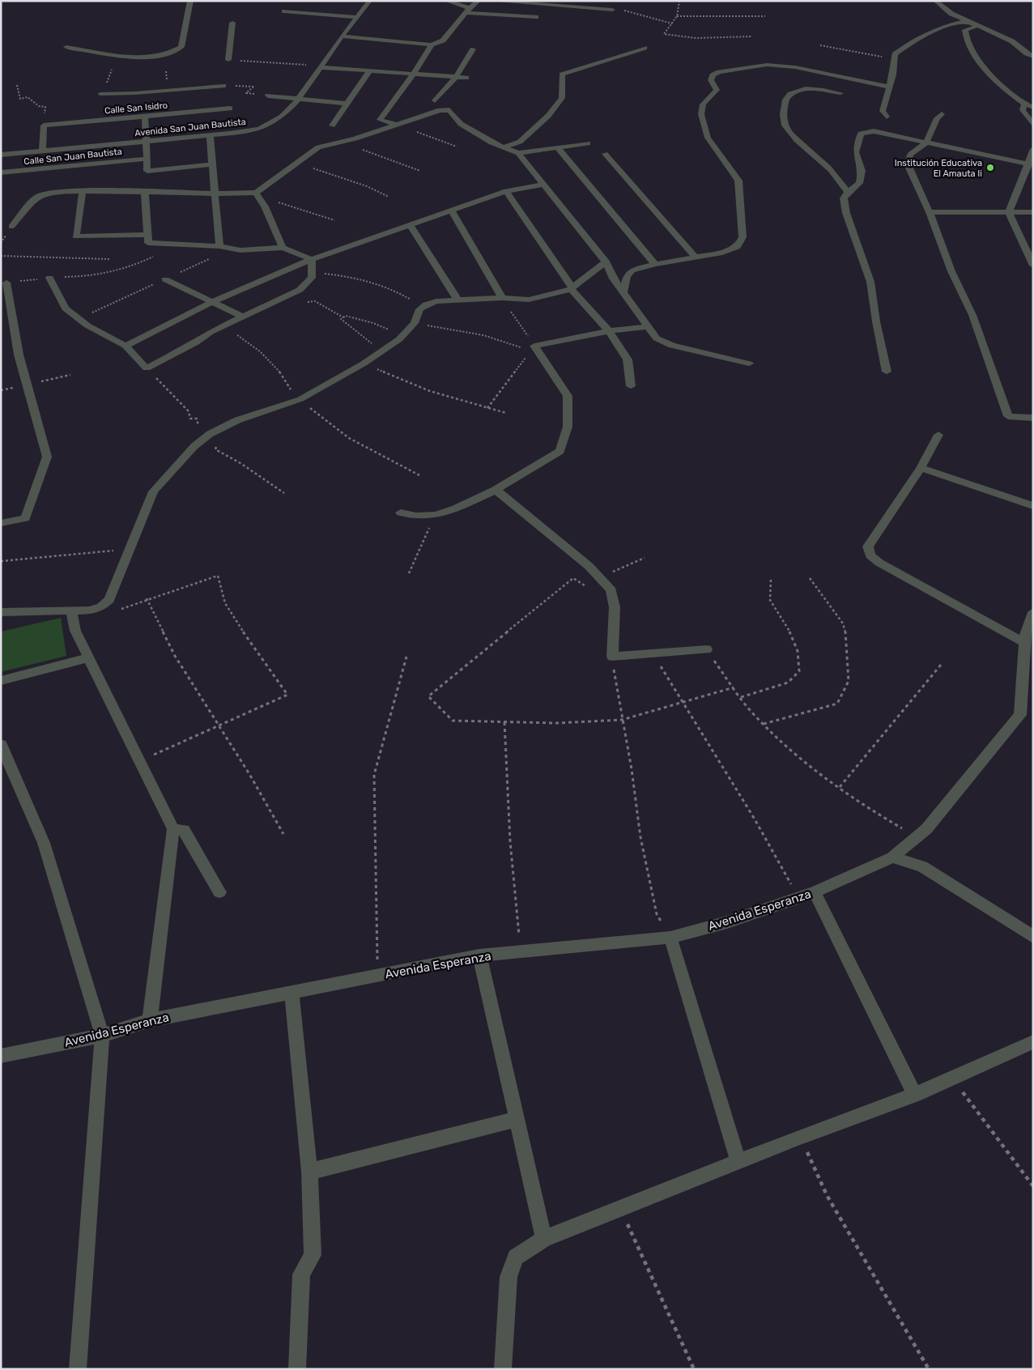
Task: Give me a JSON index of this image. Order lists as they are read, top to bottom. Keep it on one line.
{"streets":{"street":["Calle San Isidro","Avenida San Juan Bautista","Calle San Juan Bautista","Avenida Esperanza"]},"crossings":[["Avenida San Juan Bautista","Calle San Juan Bautista"]],"places":["Institución Educativa El Amauta Ii"]}
